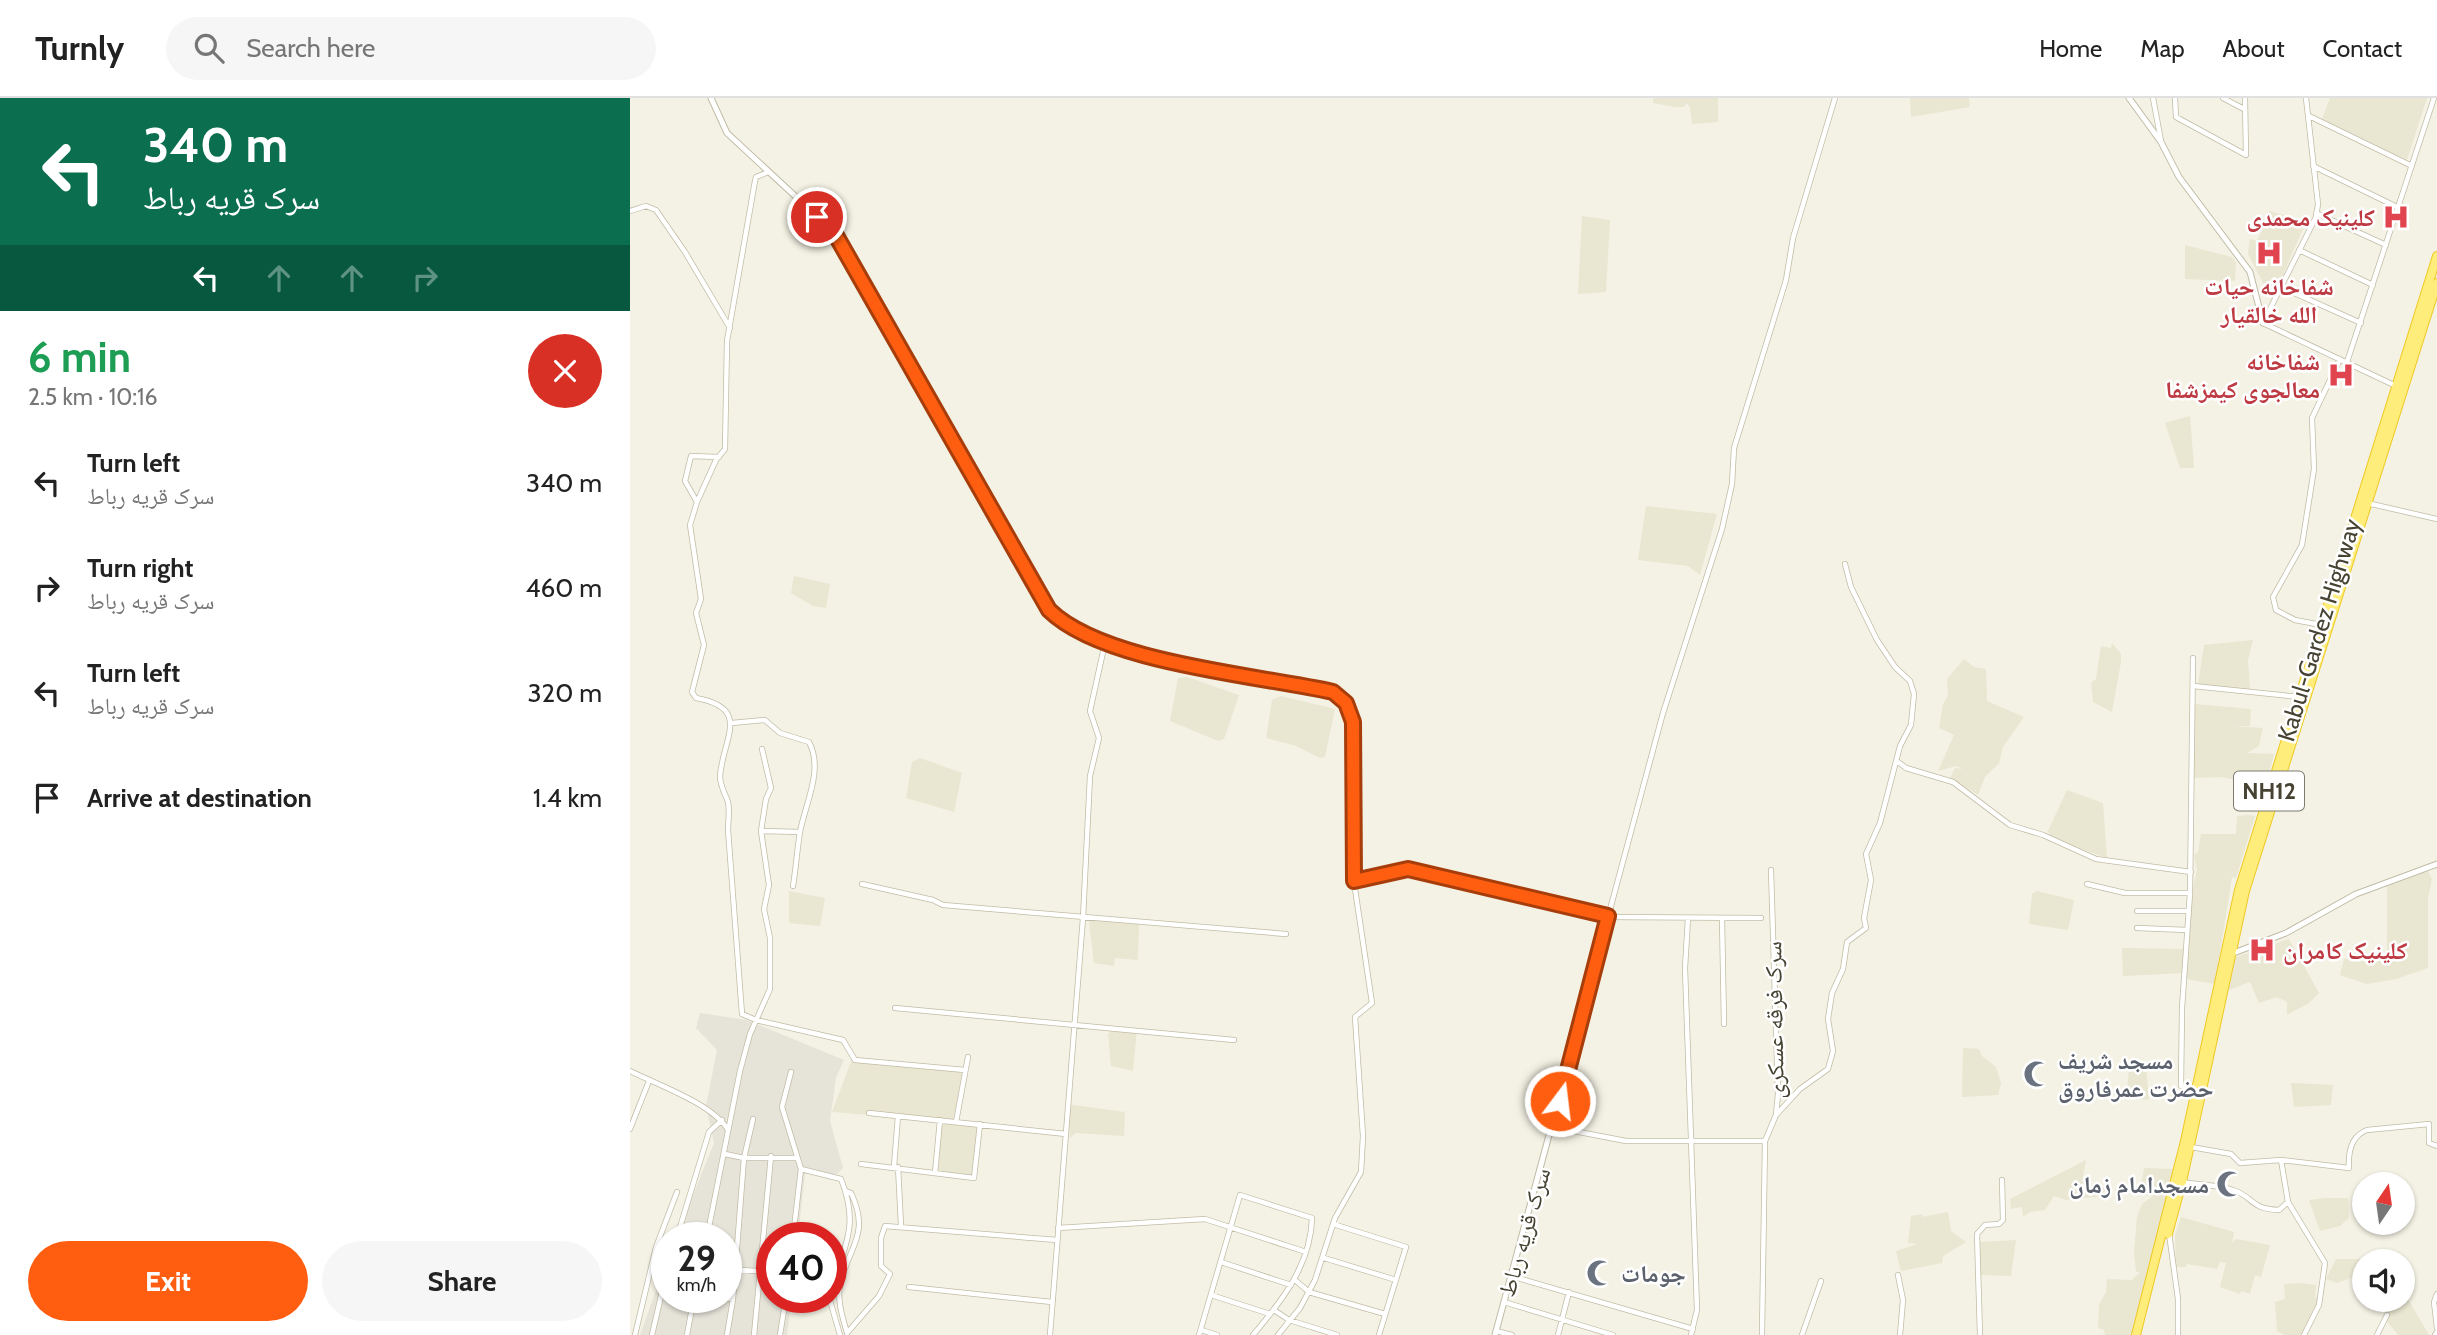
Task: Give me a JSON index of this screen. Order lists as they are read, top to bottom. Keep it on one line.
{"streets":{"highway":["Kabul-Gardez Highway","NH12"],"street":["سرک فرقه عسکری","سرک قریه رباط"]},"places":{"hospital":["کلینیک محمدی","شفاخانه حیات الله خالقیار","شفاخانه معالجوی کیمزشفا","کلینیک کامران"],"mosque":["مسجد شریف حضرت عمرفاروق","مسجدامام زمان","جومات"]},"north":"top","page":{"header":"Turnly","search":"Search here","nav":["Home","Map","About","Contact"],"turn":["340 m","سرک قریه رباط"],"heading":["6 min","2.5 km · 10:16"],"list":[{"name":"Turn left","note":"سرک قریه رباط","value":"340 m"},{"name":"Turn right","note":"سرک قریه رباط","value":"460 m"},{"name":"Turn left","note":"سرک قریه رباط","value":"320 m"},{"name":"Arrive at destination","value":"1.4 km"}],"speed":"29 km/h","limit":"40","buttons":["Exit","Share"]}}
